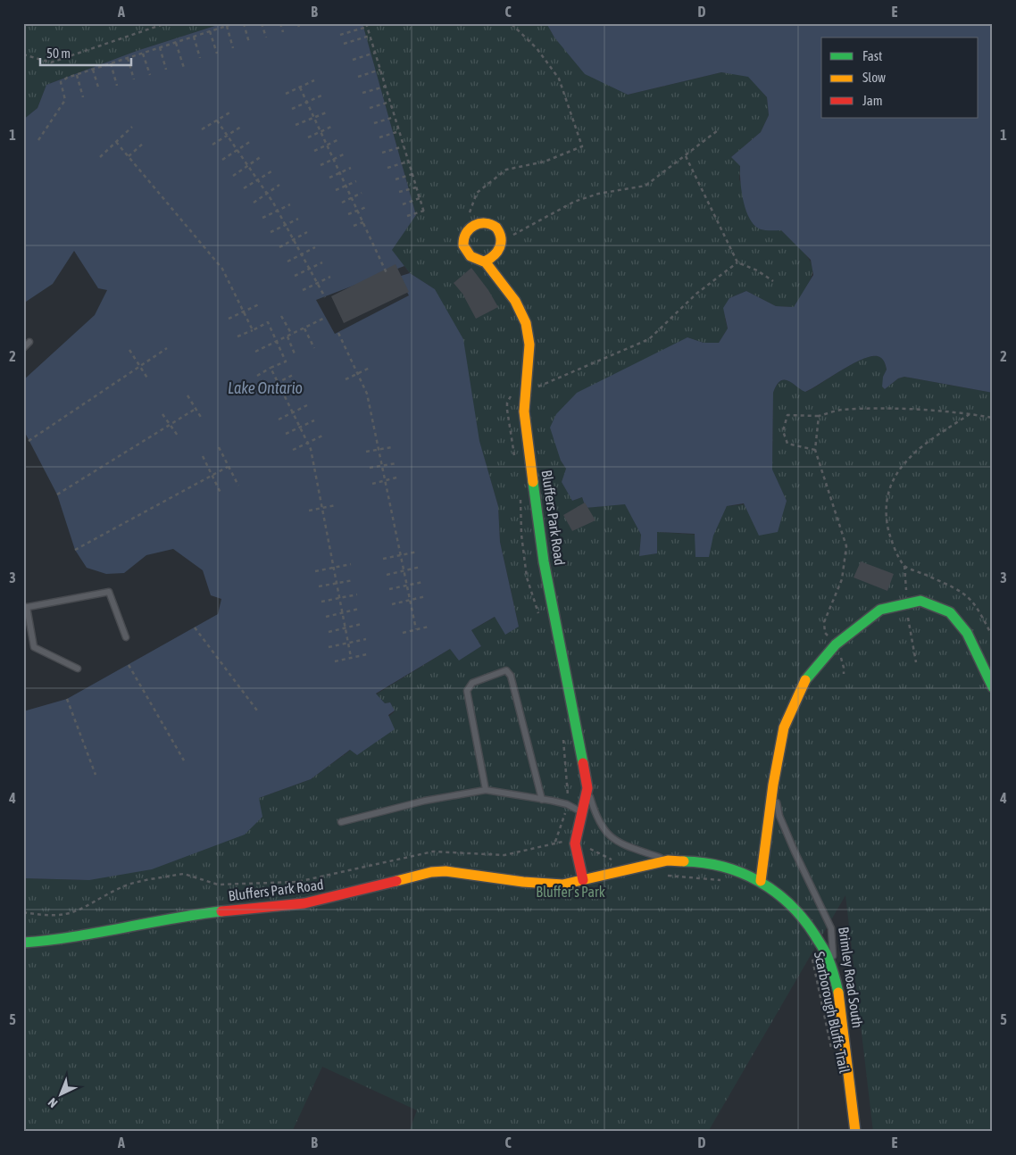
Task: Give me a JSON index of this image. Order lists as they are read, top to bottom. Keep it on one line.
{"streets":{"street":["Bluffers Park Road","Brimley Road South"],"path":["Scarborough Bluffs Trail"]},"crossings":[["Bluffers Park Road","Brimley Road South"]],"water":["Lake Ontario"],"parks":["Bluffer's Park"],"legend":["Fast","Slow","Jam"],"scale_bar":"50 m","north":"bottom left","grid":{"columns":["A","B","C","D","E"],"rows":["1","2","3","4","5"]}}
